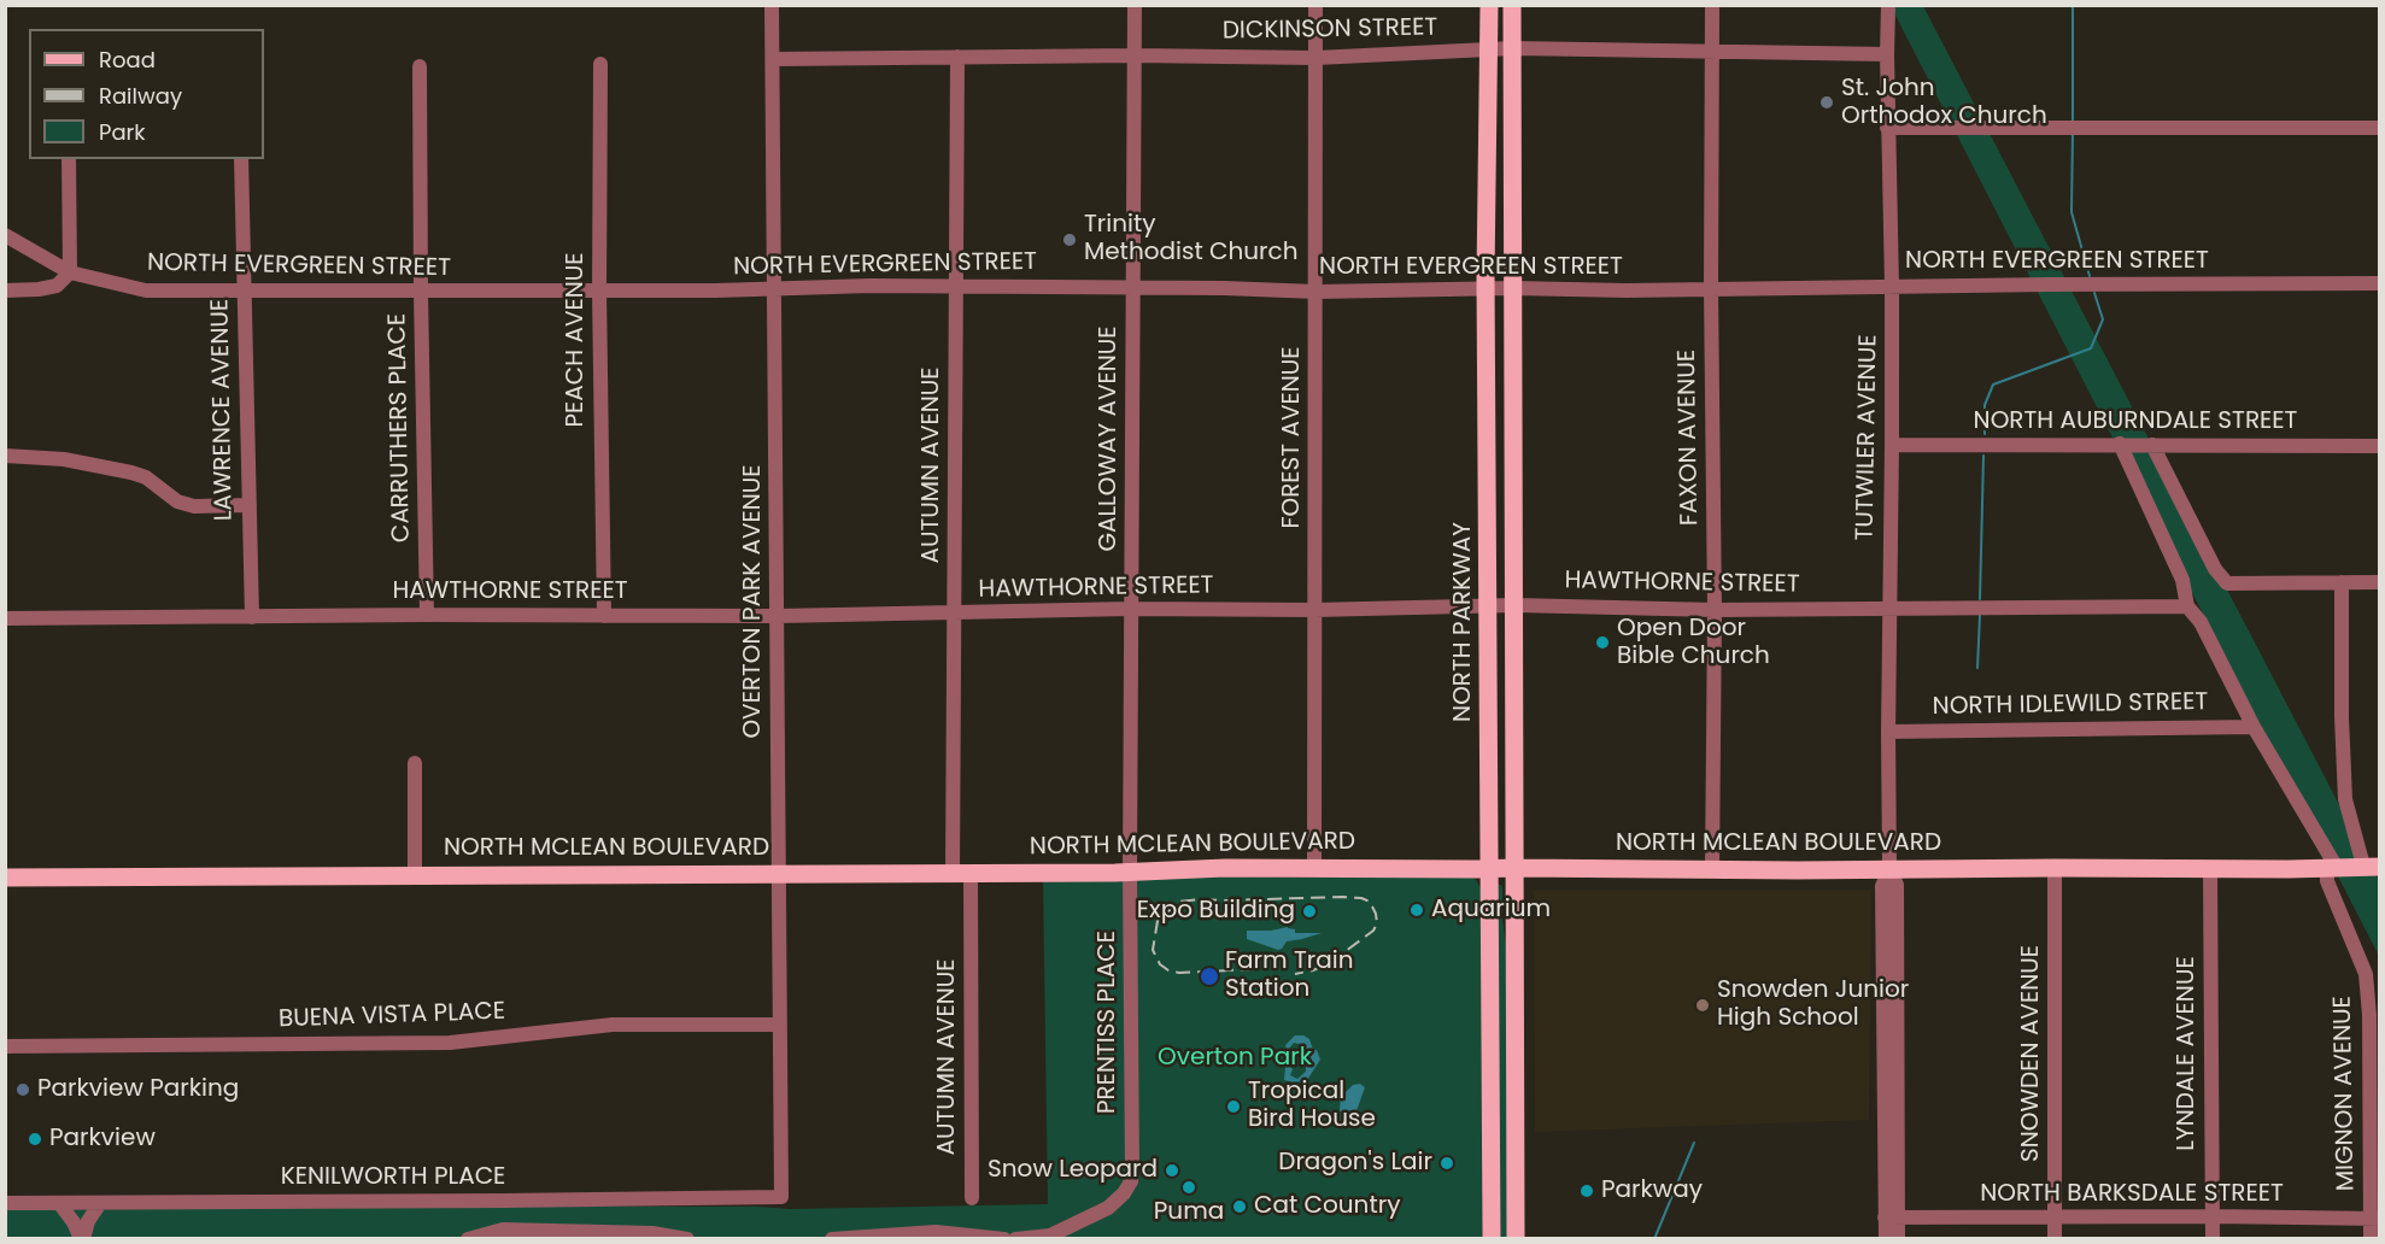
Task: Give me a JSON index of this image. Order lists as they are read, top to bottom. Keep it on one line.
{"streets":{"main road":["NORTH PARKWAY","NORTH MCLEAN BOULEVARD"],"street":["DICKINSON STREET","NORTH EVERGREEN STREET","PEACH AVENUE","LAWRENCE AVENUE","NORTH AUBURNDALE STREET","CARRUTHERS PLACE","FOREST AVENUE","FAXON AVENUE","TUTWILER AVENUE","GALLOWAY AVENUE","AUTUMN AVENUE","HAWTHORNE STREET","OVERTON PARK AVENUE","NORTH IDLEWILD STREET","BUENA VISTA PLACE","PRENTISS PLACE","SNOWDEN AVENUE","LYNDALE AVENUE","MIGNON AVENUE","KENILWORTH PLACE","NORTH BARKSDALE STREET"]},"crossings":[["DICKINSON STREET","FOREST AVENUE"],["DICKINSON STREET","FAXON AVENUE"],["DICKINSON STREET","TUTWILER AVENUE"],["DICKINSON STREET","GALLOWAY AVENUE"],["DICKINSON STREET","AUTUMN AVENUE"],["DICKINSON STREET","OVERTON PARK AVENUE"],["DICKINSON STREET","NORTH PARKWAY"],["NORTH EVERGREEN STREET","PEACH AVENUE"],["NORTH EVERGREEN STREET","LAWRENCE AVENUE"],["NORTH EVERGREEN STREET","CARRUTHERS PLACE"],["NORTH EVERGREEN STREET","FOREST AVENUE"],["NORTH EVERGREEN STREET","FAXON AVENUE"],["NORTH EVERGREEN STREET","TUTWILER AVENUE"],["NORTH EVERGREEN STREET","GALLOWAY AVENUE"],["NORTH EVERGREEN STREET","AUTUMN AVENUE"],["NORTH EVERGREEN STREET","OVERTON PARK AVENUE"],["NORTH EVERGREEN STREET","NORTH PARKWAY"],["PEACH AVENUE","HAWTHORNE STREET"],["LAWRENCE AVENUE","HAWTHORNE STREET"],["NORTH AUBURNDALE STREET","TUTWILER AVENUE"],["CARRUTHERS PLACE","HAWTHORNE STREET"],["FOREST AVENUE","HAWTHORNE STREET"],["FOREST AVENUE","NORTH MCLEAN BOULEVARD"],["FAXON AVENUE","HAWTHORNE STREET"],["FAXON AVENUE","NORTH MCLEAN BOULEVARD"],["TUTWILER AVENUE","HAWTHORNE STREET"],["TUTWILER AVENUE","NORTH IDLEWILD STREET"],["TUTWILER AVENUE","NORTH MCLEAN BOULEVARD"],["TUTWILER AVENUE","NORTH BARKSDALE STREET"],["GALLOWAY AVENUE","HAWTHORNE STREET"],["GALLOWAY AVENUE","NORTH MCLEAN BOULEVARD"],["GALLOWAY AVENUE","PRENTISS PLACE"],["AUTUMN AVENUE","HAWTHORNE STREET"],["AUTUMN AVENUE","NORTH MCLEAN BOULEVARD"],["HAWTHORNE STREET","OVERTON PARK AVENUE"],["HAWTHORNE STREET","NORTH PARKWAY"],["HAWTHORNE STREET","MIGNON AVENUE"],["OVERTON PARK AVENUE","NORTH MCLEAN BOULEVARD"],["OVERTON PARK AVENUE","BUENA VISTA PLACE"],["OVERTON PARK AVENUE","KENILWORTH PLACE"],["NORTH PARKWAY","NORTH MCLEAN BOULEVARD"],["NORTH IDLEWILD STREET","MIGNON AVENUE"],["NORTH MCLEAN BOULEVARD","PRENTISS PLACE"],["NORTH MCLEAN BOULEVARD","SNOWDEN AVENUE"],["NORTH MCLEAN BOULEVARD","LYNDALE AVENUE"],["NORTH MCLEAN BOULEVARD","MIGNON AVENUE"],["SNOWDEN AVENUE","NORTH BARKSDALE STREET"],["LYNDALE AVENUE","NORTH BARKSDALE STREET"],["MIGNON AVENUE","NORTH BARKSDALE STREET"]],"parks":["Overton Park"],"places":["St. John Orthodox Church","Trinity Methodist Church","Open Door Bible Church","Aquarium","Expo Building","Farm Train Station","Snowden Junior High School","Parkview Parking","Tropical Bird House","Parkview","Dragon's Lair","Snow Leopard","Puma","Parkway","Cat Country"],"legend":["Road","Railway","Park"]}
